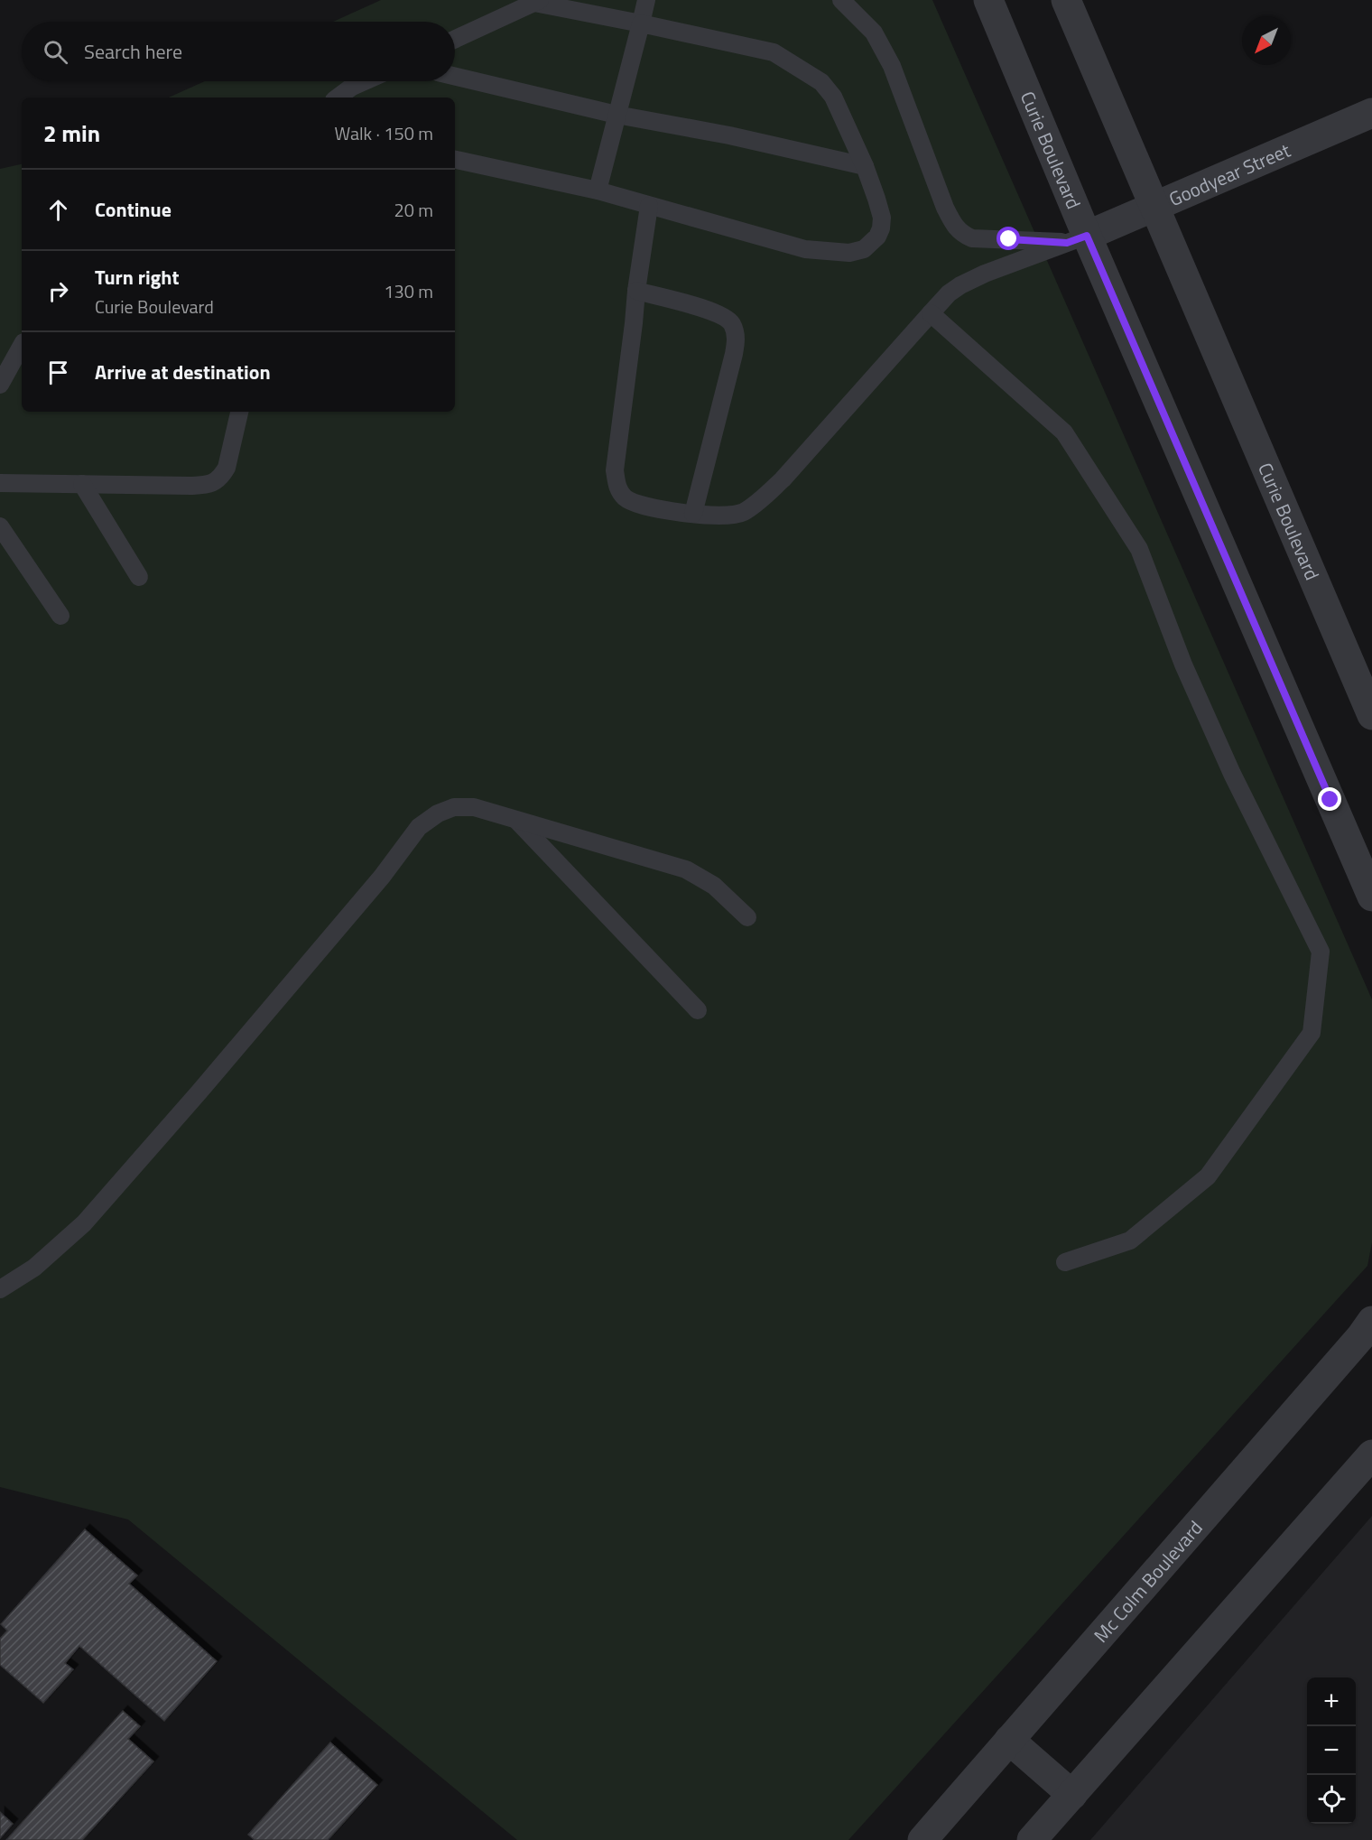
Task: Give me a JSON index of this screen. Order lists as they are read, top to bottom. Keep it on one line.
{"streets":{"street":["Curie Boulevard","Goodyear Street","Mc Colm Boulevard"]},"crossings":[["Curie Boulevard","Goodyear Street"]],"north":"bottom left","page":{"search":"Search here","heading":["2 min","Walk · 150 m"],"list":[["Continue","20 m"],["Turn right","Curie Boulevard","130 m"],"Arrive at destination"],"map_buttons":["+","−"]}}
